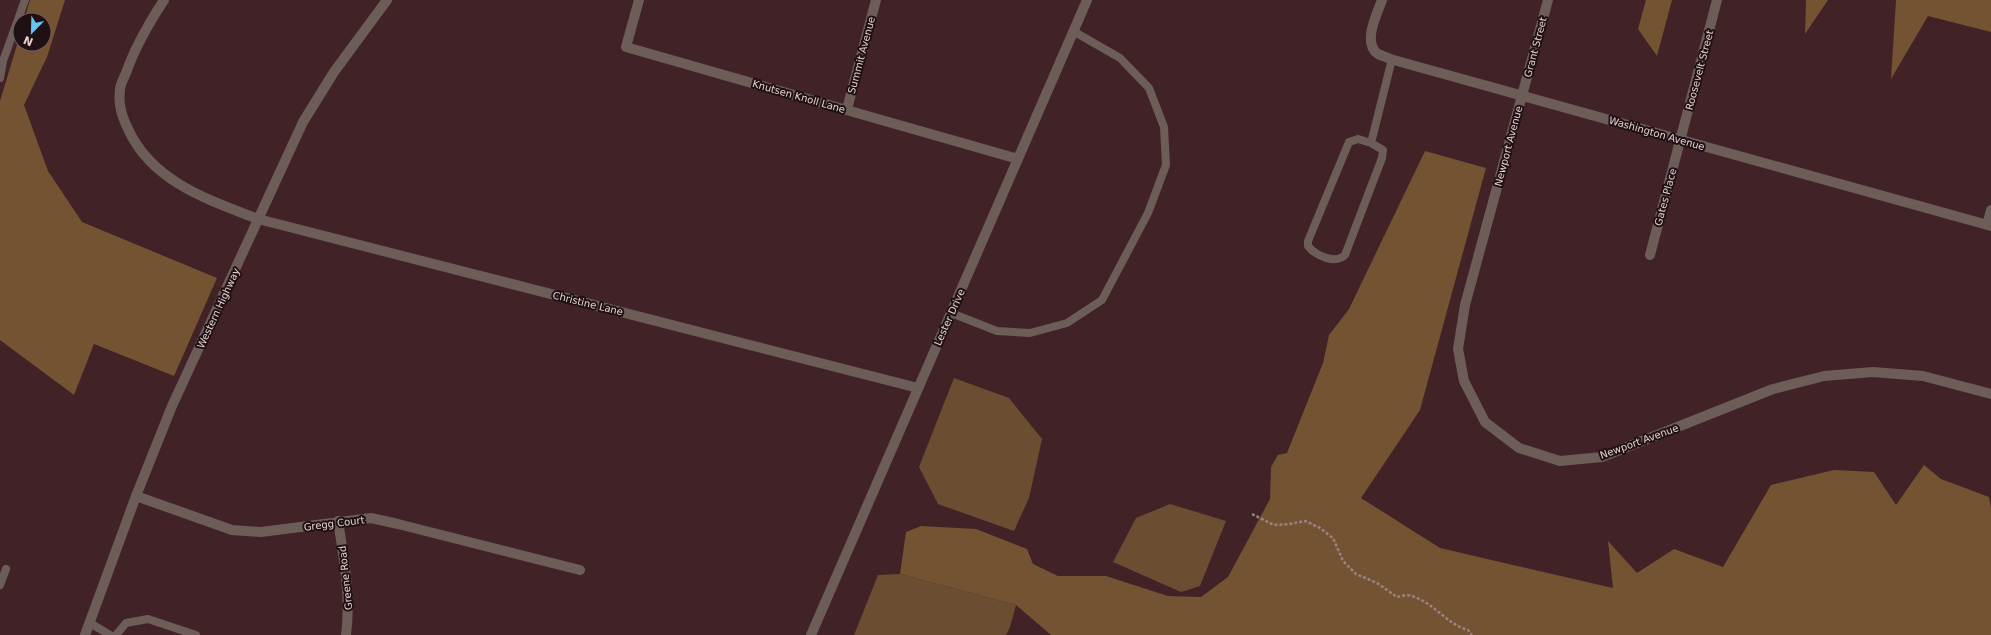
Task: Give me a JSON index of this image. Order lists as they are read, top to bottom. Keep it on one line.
{"streets":{"street":["Grant Street","Summit Avenue","Roosevelt Street","Knutsen Knoll Lane","Washington Avenue","Newport Avenue","Gates Place","Christine Lane","Western Highway","Lester Drive","Gregg Court","Greene Road"]},"crossings":[["Grant Street","Washington Avenue"],["Grant Street","Newport Avenue"],["Summit Avenue","Knutsen Knoll Lane"],["Roosevelt Street","Washington Avenue"],["Roosevelt Street","Gates Place"],["Knutsen Knoll Lane","Lester Drive"],["Washington Avenue","Newport Avenue"],["Washington Avenue","Gates Place"],["Christine Lane","Western Highway"],["Christine Lane","Lester Drive"],["Western Highway","Gregg Court"],["Gregg Court","Greene Road"]],"north":"bottom left"}
